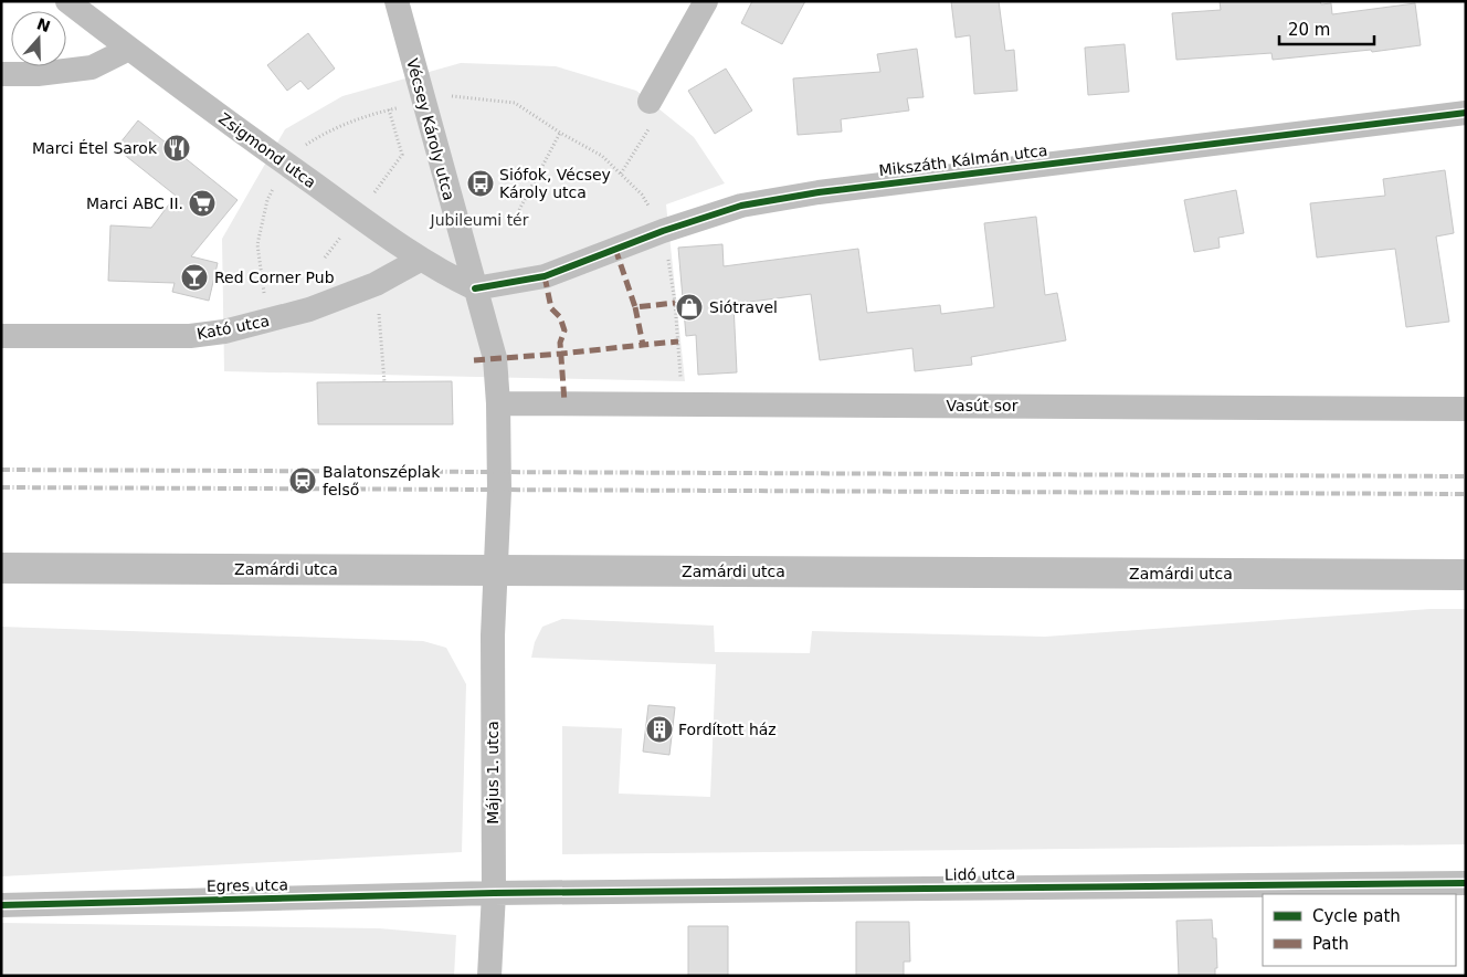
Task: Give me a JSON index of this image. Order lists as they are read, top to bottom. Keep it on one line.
{"streets":{"main road":["Zamárdi utca"],"street":["Vécsey Károly utca","Zsigmond utca","Mikszáth Kálmán utca","Kató utca","Vasút sor","Május 1. utca","Lidó utca","Egres utca"]},"crossings":[["Vécsey Károly utca","Zsigmond utca"],["Vécsey Károly utca","Mikszáth Kálmán utca"],["Zsigmond utca","Mikszáth Kálmán utca"],["Zsigmond utca","Kató utca"],["Zamárdi utca","Május 1. utca"],["Május 1. utca","Lidó utca"],["Május 1. utca","Egres utca"],["Lidó utca","Egres utca"]],"parks":["Jubileumi tér"],"places":{"restaurant":["Marci Étel Sarok"],"bus stop":["Siófok, Vécsey Károly utca"],"supermarket":["Marci ABC II."],"bar":["Red Corner Pub"],"shop":["Siótravel"],"station":["Balatonszéplak felső"],"building":["Fordított ház"]},"legend":["Cycle path","Path"],"scale_bar":"20 m","north":"top"}
